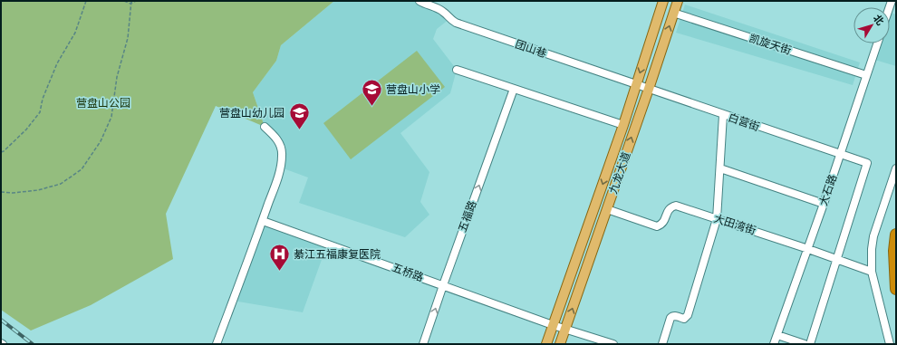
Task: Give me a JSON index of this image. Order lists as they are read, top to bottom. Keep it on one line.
{"streets":{"main road":["九龙大道"],"street":["凯旋天街","团山巷","白营街","大石路","五福路","大田湾街","五桥路"]},"crossings":[["凯旋天街","九龙大道"],["凯旋天街","大石路"],["团山巷","白营街"],["团山巷","九龙大道"],["白营街","九龙大道"],["白营街","大石路"],["白营街","大田湾街"],["九龙大道","大田湾街"],["九龙大道","五桥路"],["大石路","大田湾街"],["五福路","五桥路"]],"one_way":["五福路"],"parks":["营盘山公园"],"places":{"school or university":["营盘山小学","营盘山幼儿园"],"hospital":["綦江五福康复医院"]},"north":"top right"}
